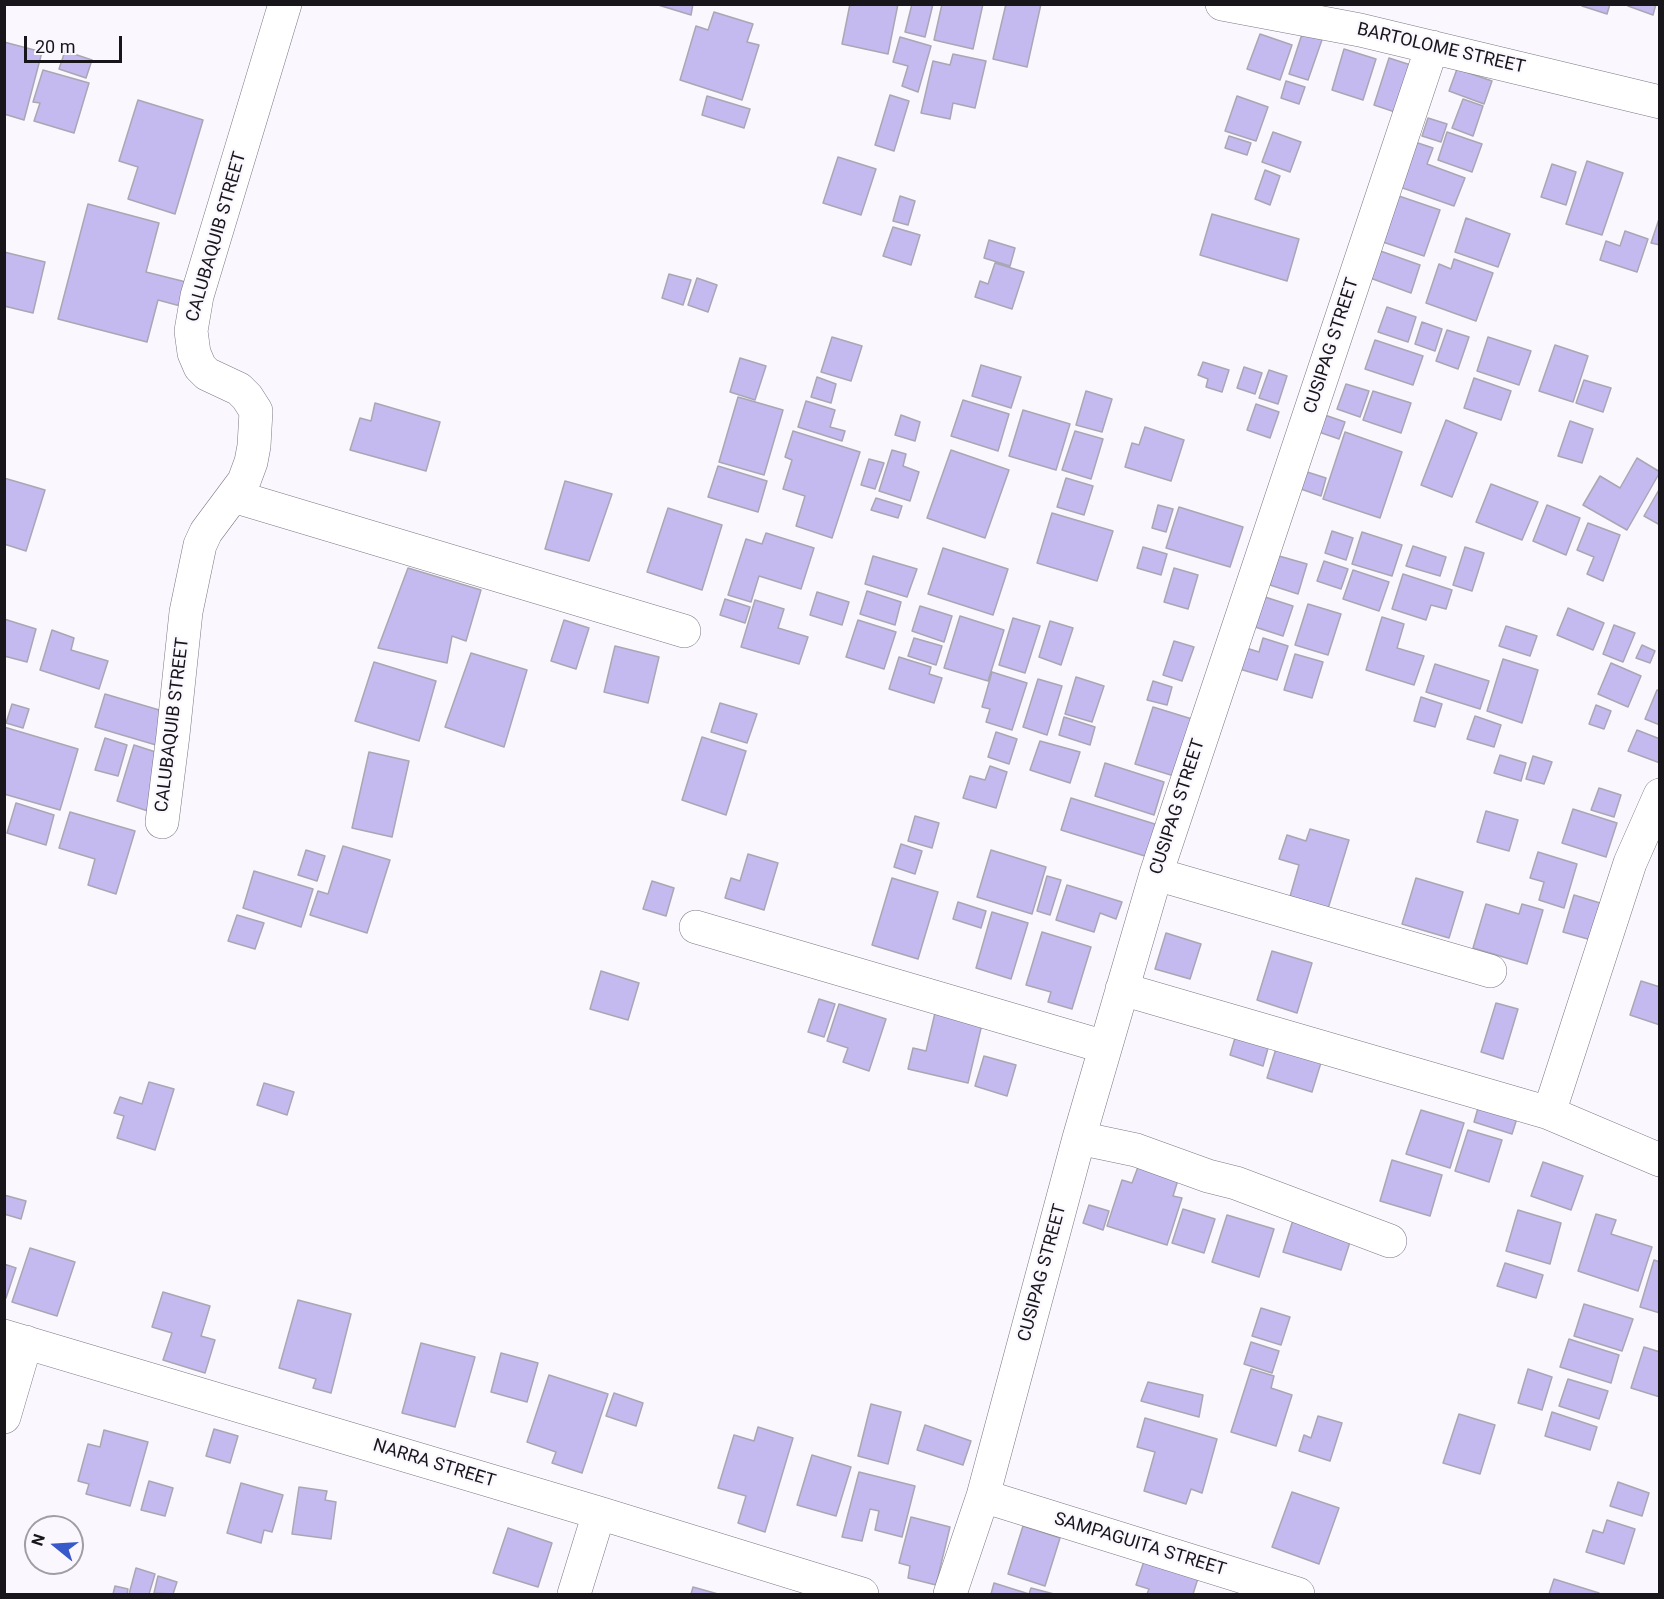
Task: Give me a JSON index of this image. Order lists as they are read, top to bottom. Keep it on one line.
{"streets":{"street":["BARTOLOME STREET","CALUBAQUIB STREET","CUSIPAG STREET","NARRA STREET","SAMPAGUITA STREET"]},"crossings":[["BARTOLOME STREET","CUSIPAG STREET"],["CUSIPAG STREET","SAMPAGUITA STREET"]],"scale_bar":"20 m","north":"left"}
